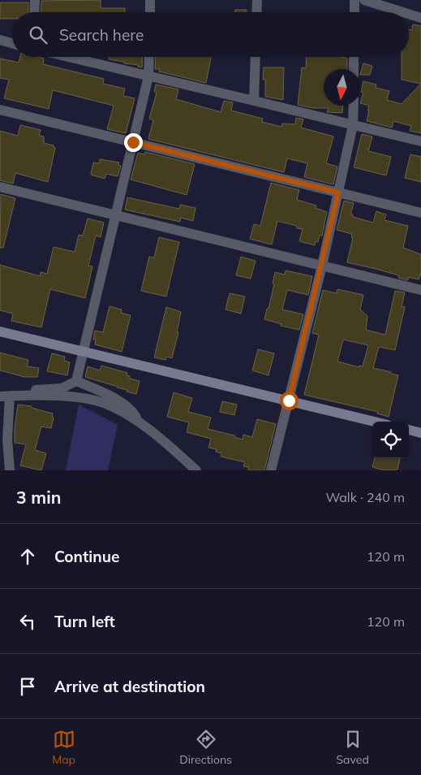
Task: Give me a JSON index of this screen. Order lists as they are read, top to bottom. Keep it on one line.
{"north":"bottom","page":{"search":"Search here","heading":["3 min","Walk · 240 m"],"list":[["Continue","120 m"],["Turn left","120 m"],"Arrive at destination"],"nav":["Map","Directions","Saved"]}}
